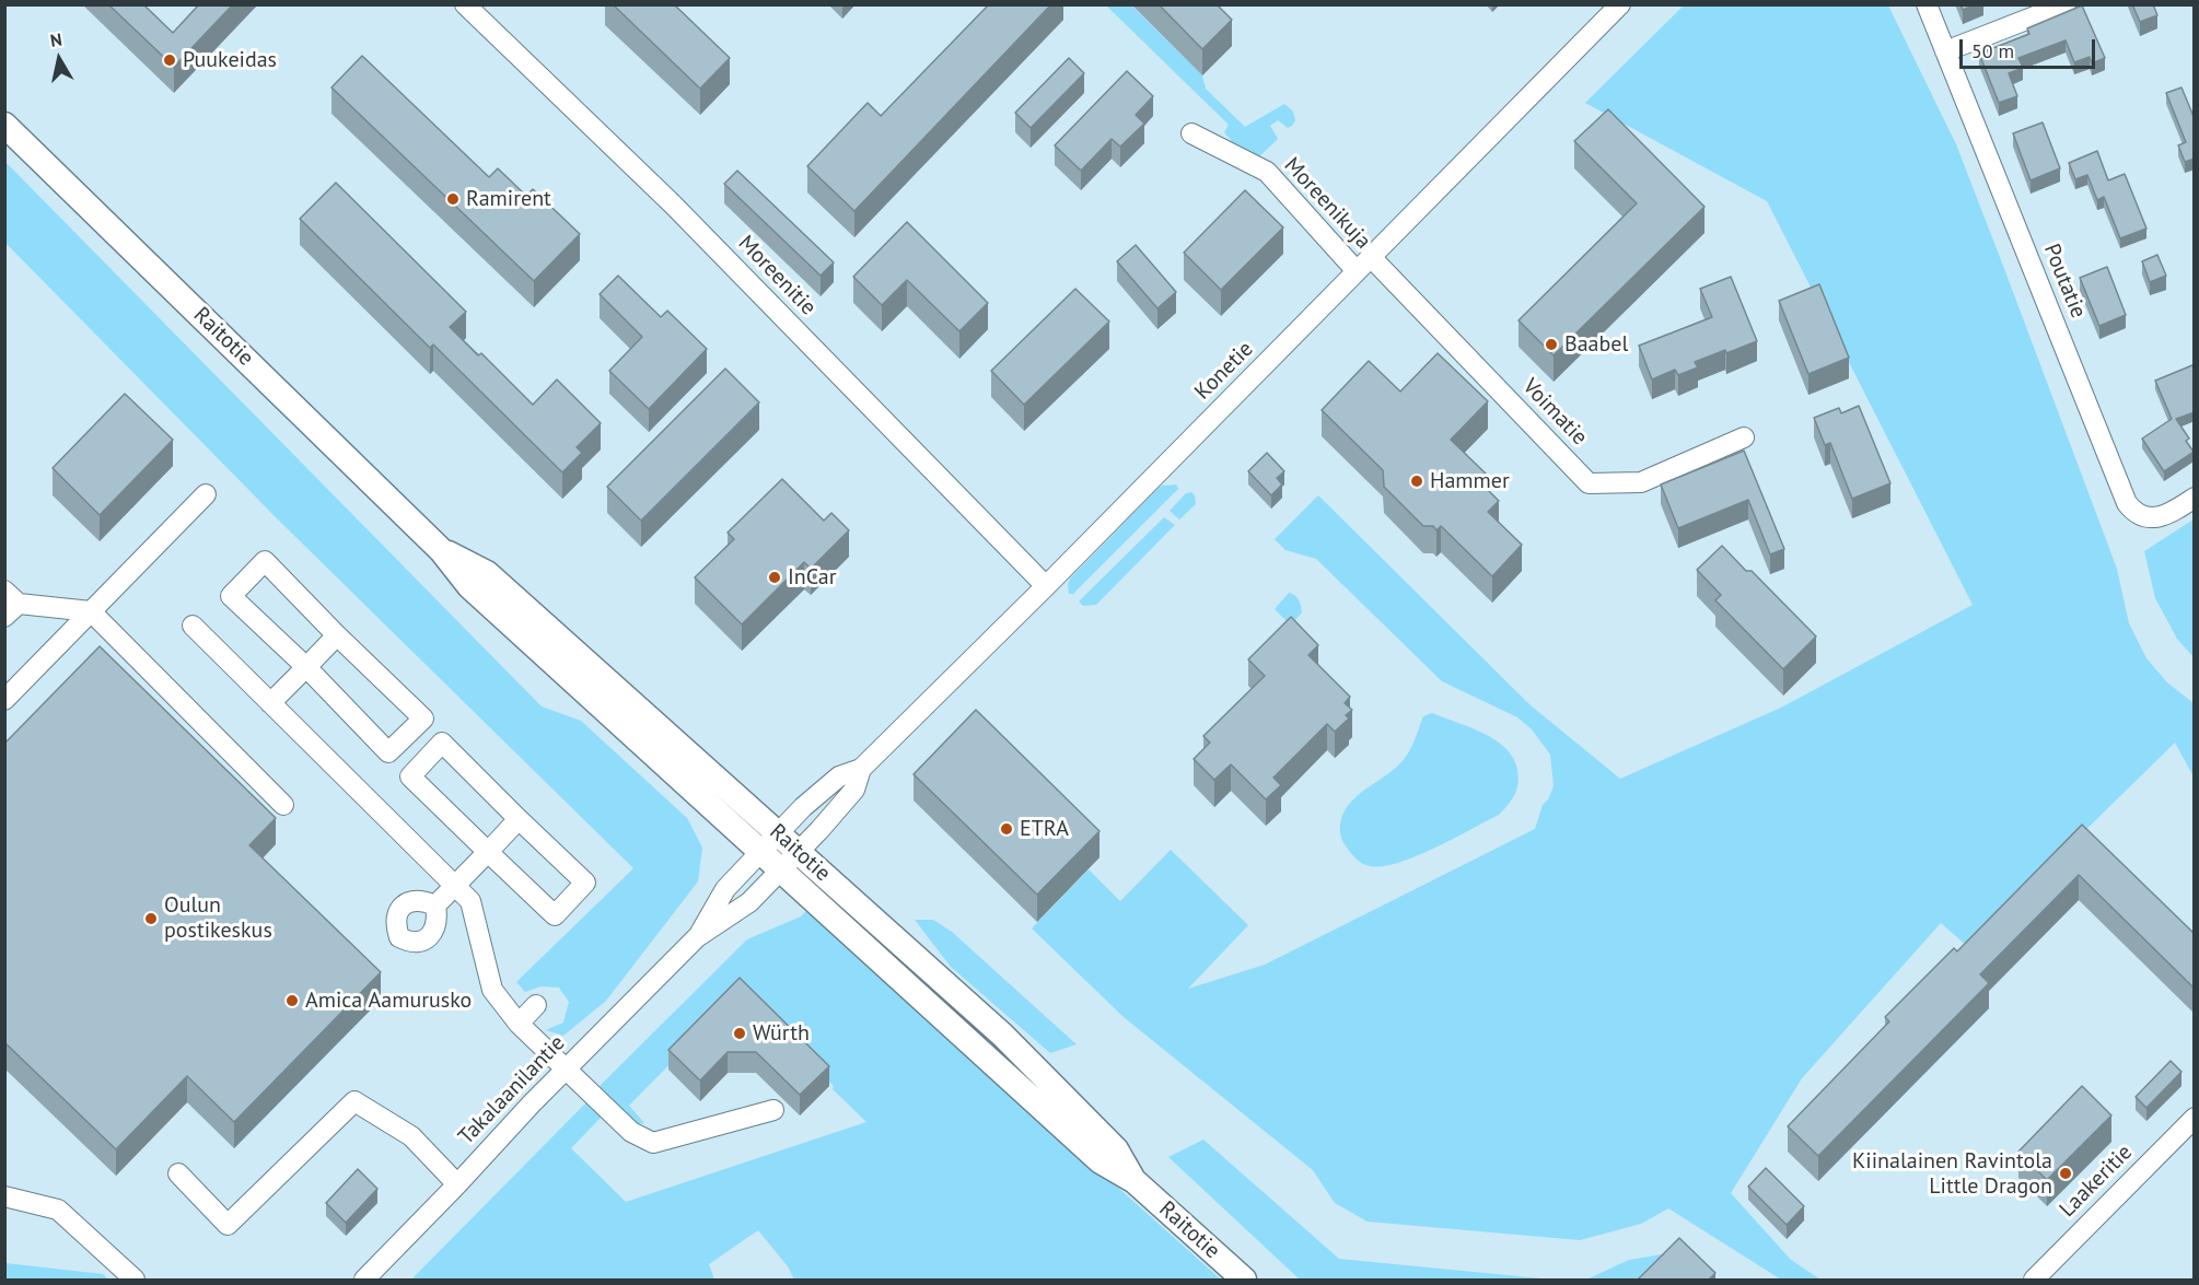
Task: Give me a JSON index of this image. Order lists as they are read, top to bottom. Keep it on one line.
{"streets":{"main road":["Raitotie"],"street":["Moreenikuja","Moreenitie","Poutatie","Konetie","Voimatie","Takalaanilantie","Laakeritie"]},"crossings":[["Moreenikuja","Konetie"],["Moreenikuja","Voimatie"],["Moreenitie","Konetie"],["Raitotie","Konetie"],["Raitotie","Takalaanilantie"],["Konetie","Voimatie"],["Konetie","Takalaanilantie"]],"places":["Puukeidas","Ramirent","Baabel","Hammer","InCar","ETRA","Oulun postikeskus","Amica Aamurusko","Würth","Kiinalainen Ravintola Little Dragon"],"scale_bar":"50 m","north":"top"}
